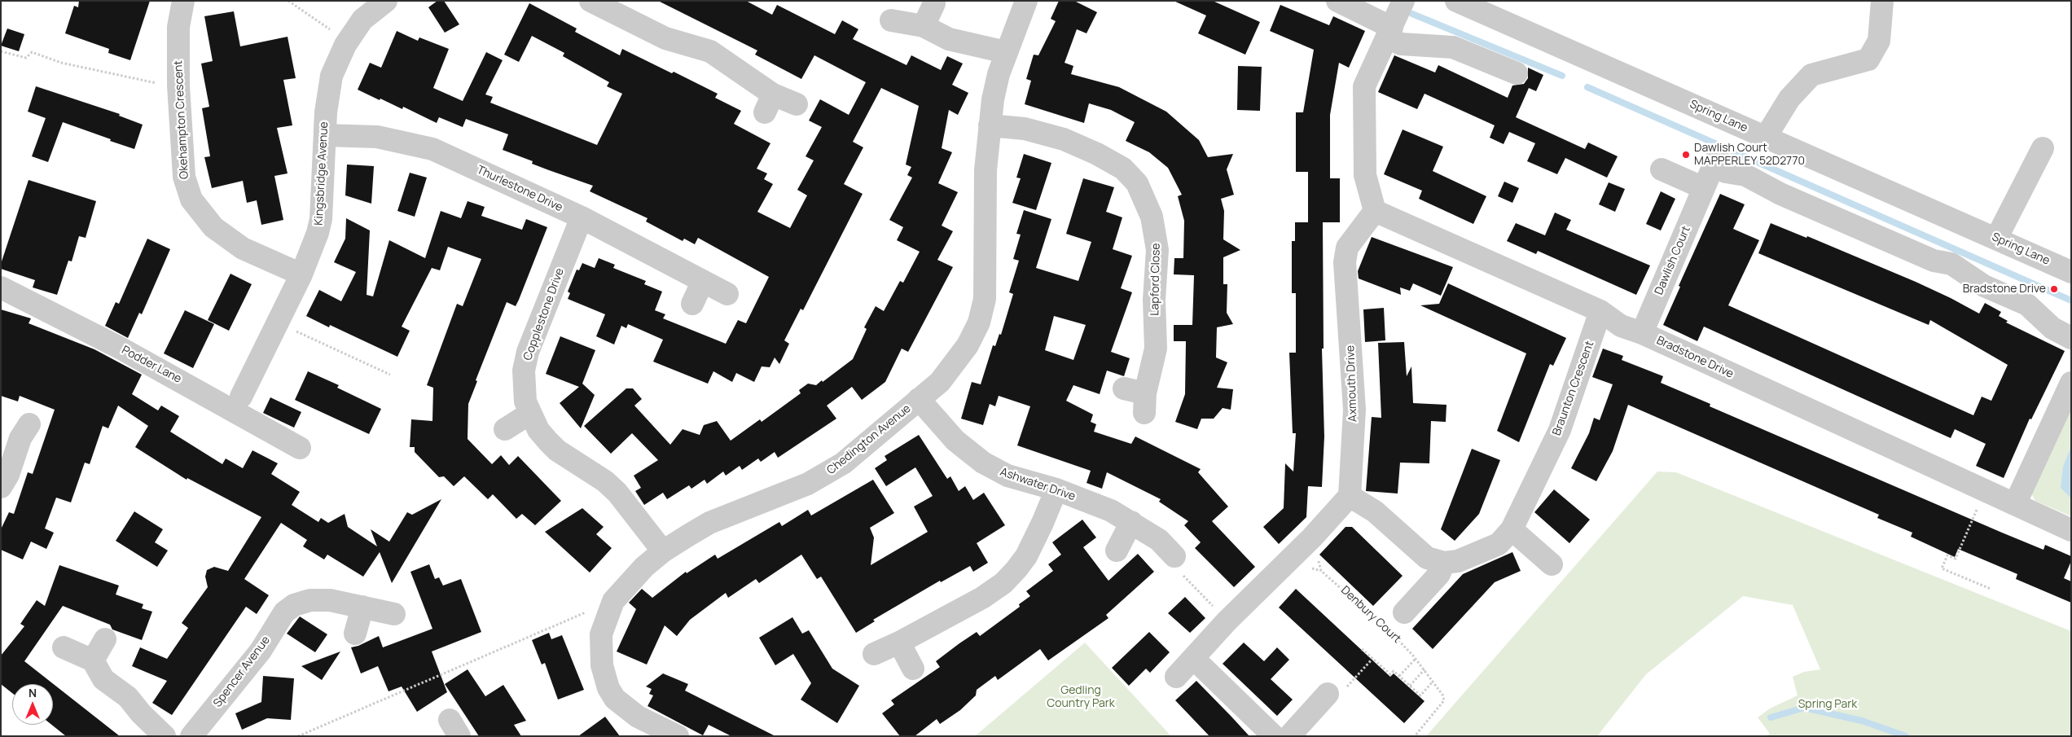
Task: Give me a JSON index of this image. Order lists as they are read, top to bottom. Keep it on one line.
{"streets":{"street":["Spring Lane","Okehampton Crescent","Kingsbridge Avenue","Thurlestone Drive","Dawlish Court","Lapford Close","Copplestone Drive","Bradstone Drive","Podder Lane","Axmouth Drive","Braunton Crescent","Chedington Avenue","Ashwater Drive","Spencer Avenue"],"path":["Denbury Court"]},"crossings":[["Okehampton Crescent","Kingsbridge Avenue"],["Kingsbridge Avenue","Thurlestone Drive"],["Thurlestone Drive","Copplestone Drive"],["Dawlish Court","Bradstone Drive"],["Lapford Close","Chedington Avenue"],["Copplestone Drive","Chedington Avenue"],["Bradstone Drive","Axmouth Drive"],["Bradstone Drive","Braunton Crescent"],["Chedington Avenue","Ashwater Drive"]],"parks":["Gedling Country Park","Spring Park"],"places":["Dawlish Court MAPPERLEY 52D2770","Bradstone Drive"],"north":"top"}
